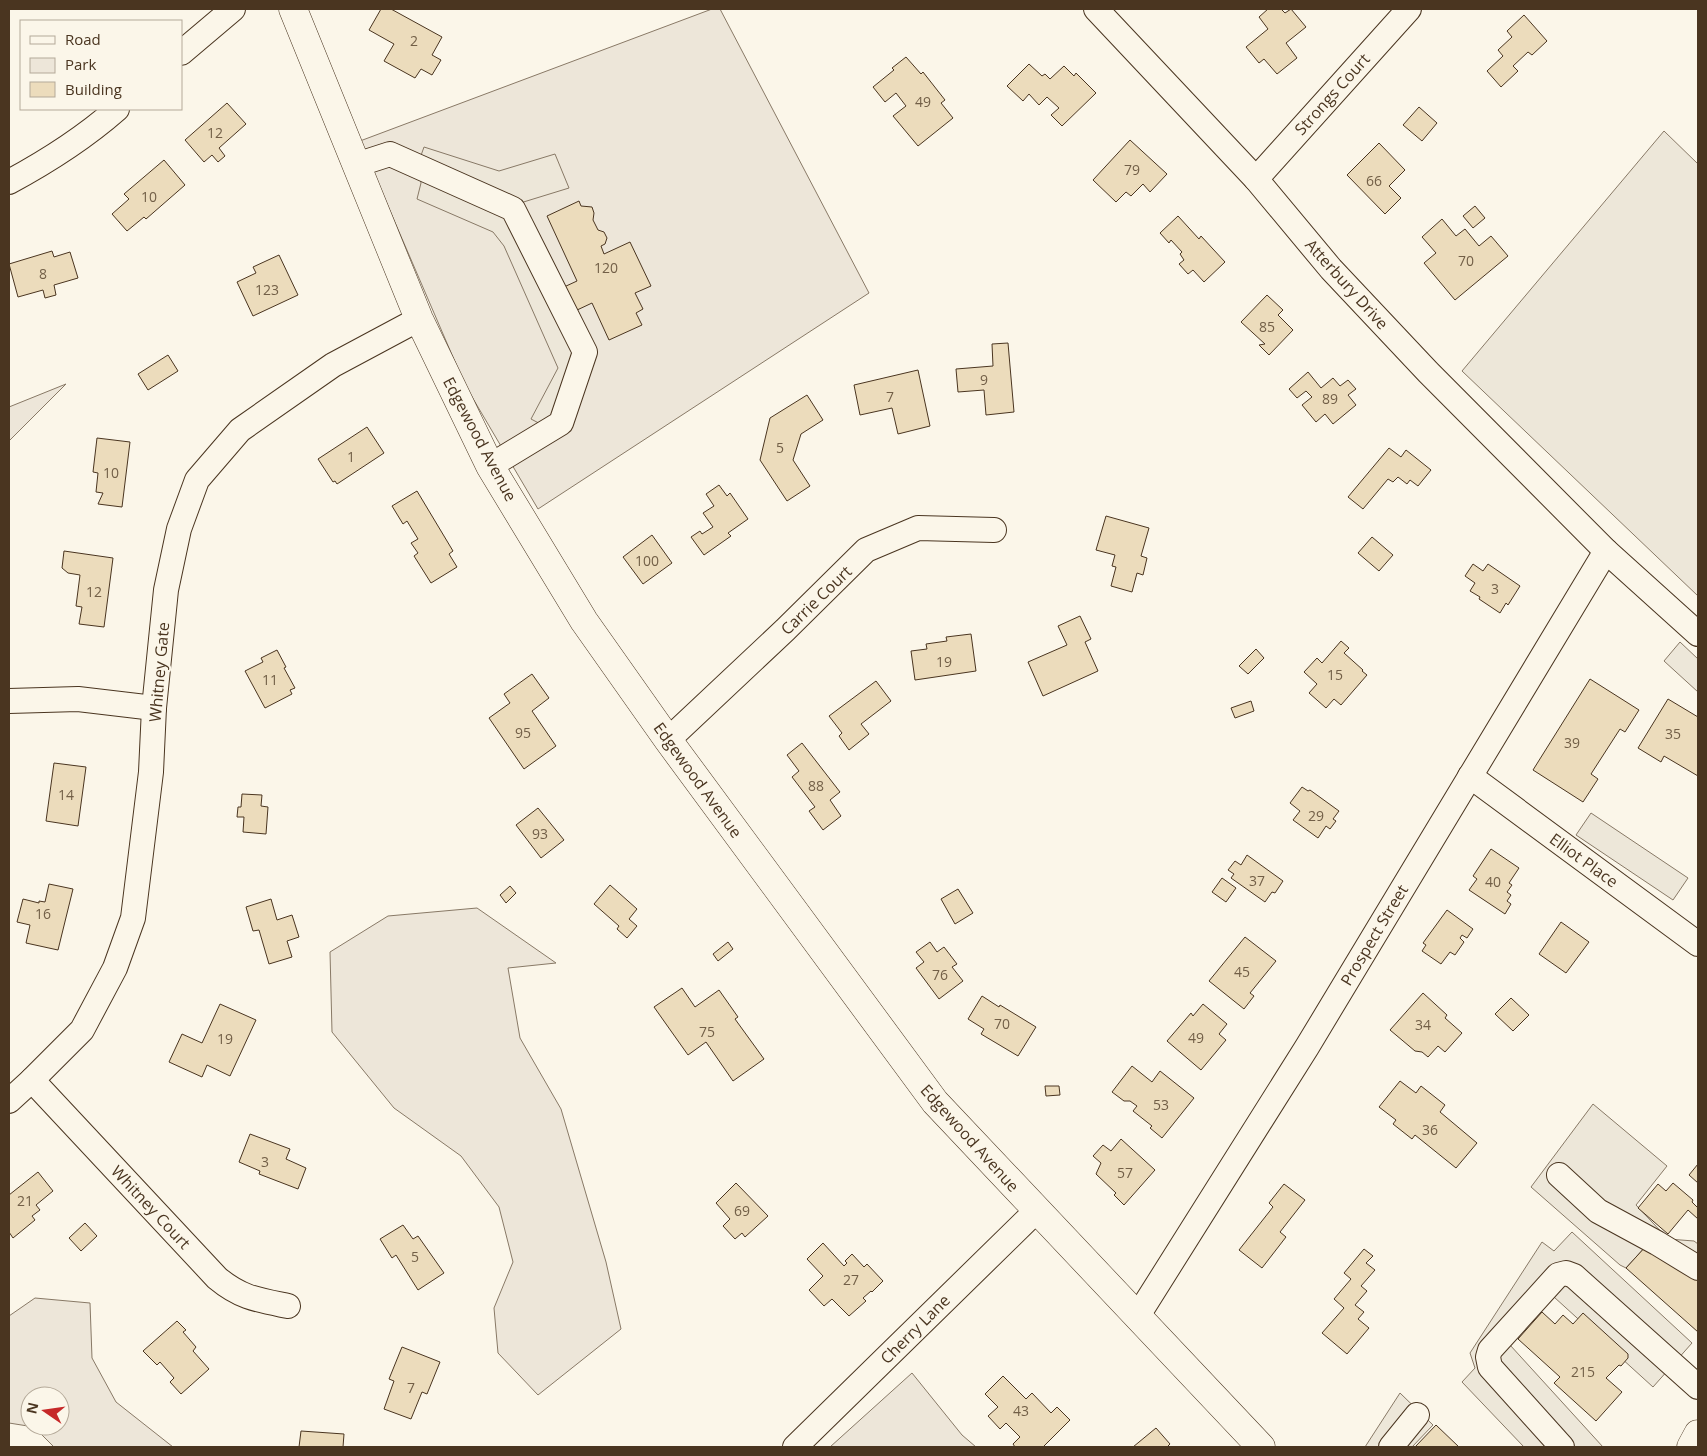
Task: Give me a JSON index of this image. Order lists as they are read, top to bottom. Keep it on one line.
{"streets":{"main road":["Edgewood Avenue"],"street":["Strongs Court","Atterbury Drive","Carrie Court","Whitney Gate","Elliot Place","Prospect Street","Whitney Court","Cherry Lane"]},"crossings":[["Strongs Court","Atterbury Drive"],["Atterbury Drive","Prospect Street"],["Edgewood Avenue","Carrie Court"],["Edgewood Avenue","Whitney Gate"],["Edgewood Avenue","Prospect Street"],["Edgewood Avenue","Cherry Lane"],["Whitney Gate","Whitney Court"],["Elliot Place","Prospect Street"]],"house_numbers":["2","49","12","79","66","10","70","120","8","123","85","9","7","89","5","1","10","100","3","12","19","15","11","95","35","39","88","14","29","93","37","40","16","45","76","70","34","75","49","19","53","36","3","57","21","69","5","27","215","7","43"],"legend":["Road","Park","Building"],"north":"left"}
